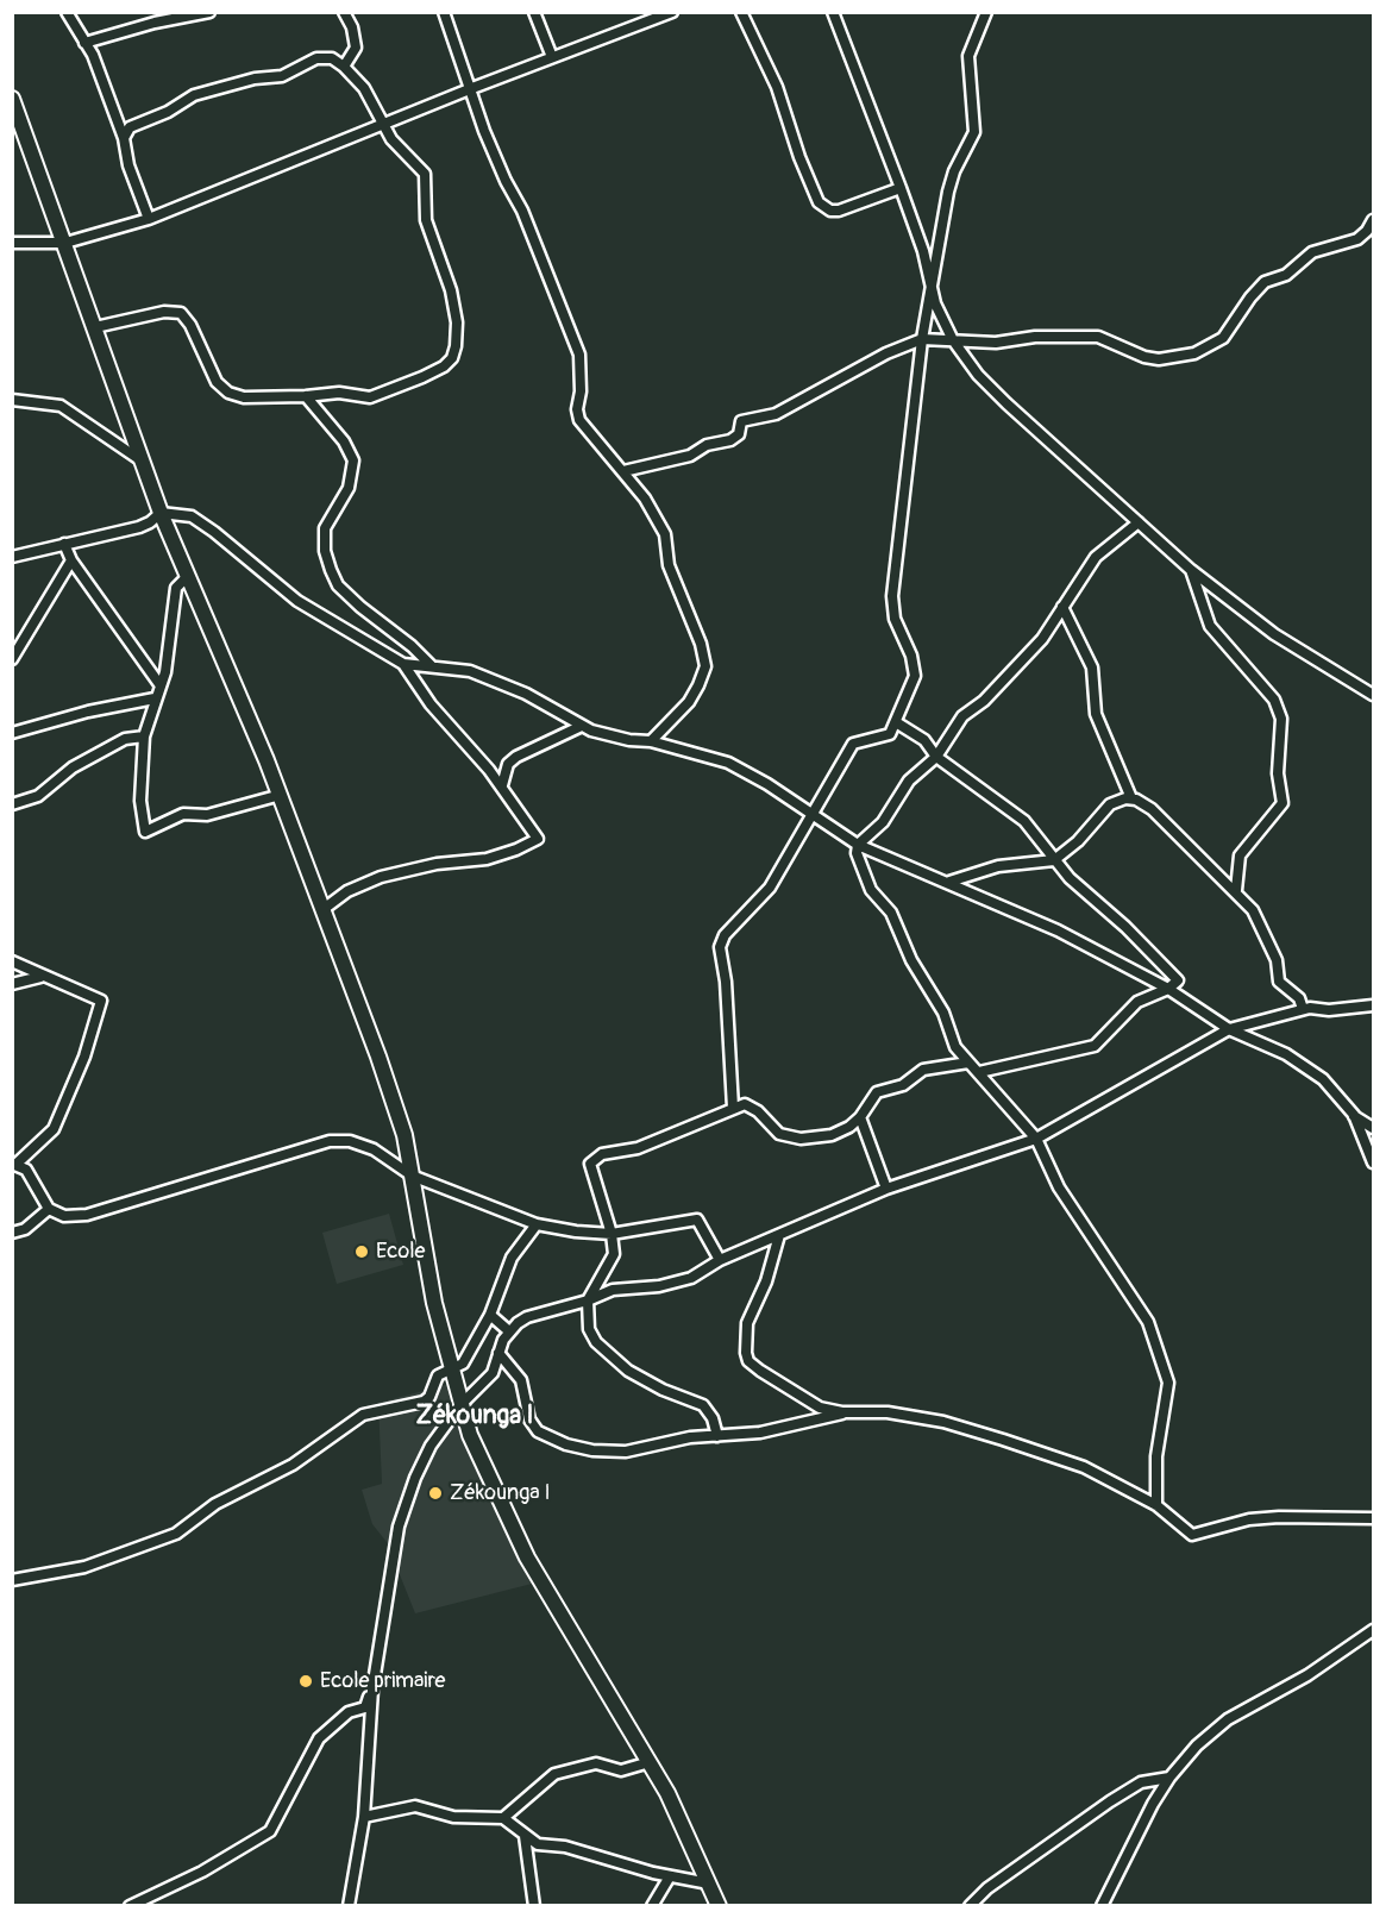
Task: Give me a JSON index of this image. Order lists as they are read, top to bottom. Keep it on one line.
{"districts":["Zékounga I"],"places":["Ecole","Zékounga I","Ecole primaire"]}
